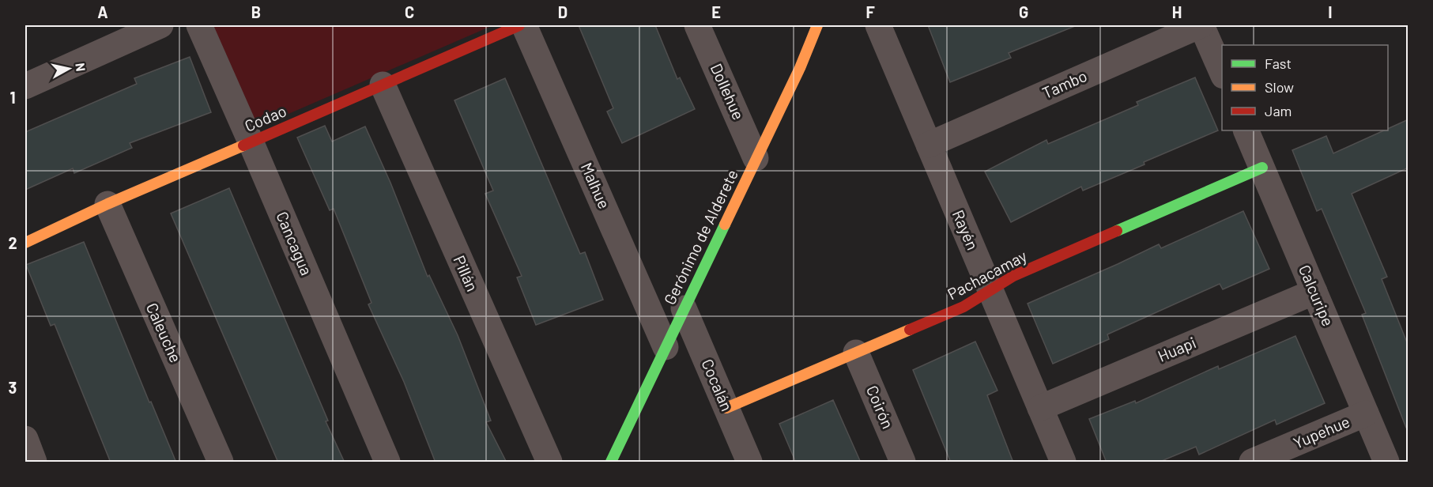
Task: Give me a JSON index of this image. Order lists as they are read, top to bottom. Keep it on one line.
{"streets":{"street":["Tambo","Dollehue","Codao","Malhue","Rayén","Gerónimo de Alderete","Cancagua","Pillán","Pachacamay","Calcuripe","Caleuche","Huapi","Cocalán","Coirón","Yupehue"]},"crossings":[["Tambo","Rayén"],["Dollehue","Gerónimo de Alderete"],["Codao","Cancagua"],["Codao","Pillán"],["Codao","Caleuche"],["Malhue","Gerónimo de Alderete"],["Rayén","Pachacamay"],["Rayén","Huapi"],["Gerónimo de Alderete","Cocalán"],["Pachacamay","Calcuripe"],["Pachacamay","Cocalán"],["Pachacamay","Coirón"],["Calcuripe","Huapi"],["Calcuripe","Yupehue"]],"legend":["Fast","Slow","Jam"],"north":"right","grid":{"columns":["A","B","C","D","E","F","G","H","I"],"rows":["1","2","3"]}}
